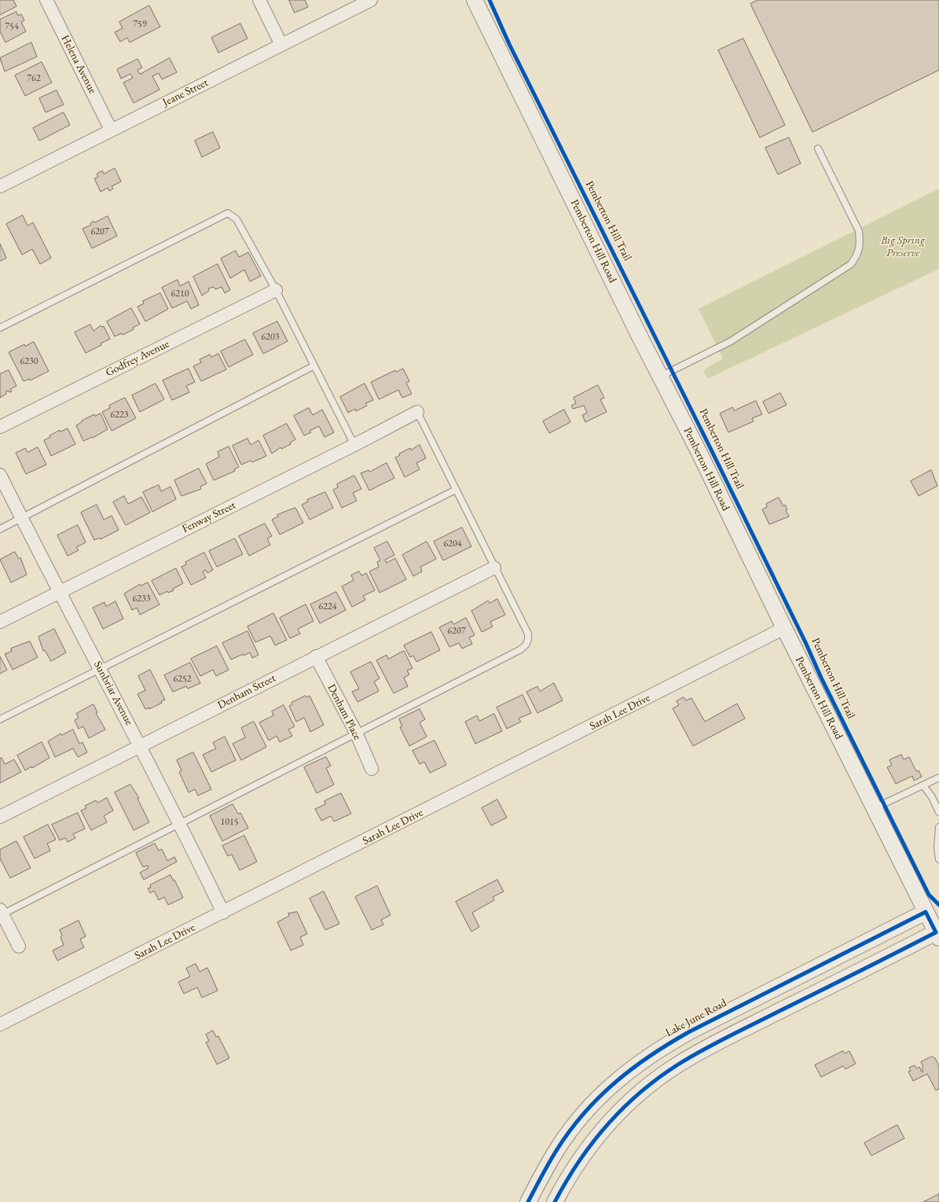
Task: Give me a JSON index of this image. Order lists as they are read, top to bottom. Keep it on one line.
{"streets":{"street":["Helena Avenue","Jeane Street","Pemberton Hill Road","Godfrey Avenue","Fenway Street","Denham Street","Sunbriar Avenue","Denham Place","Sarah Lee Drive","Lake June Road"],"cycle path":["Pemberton Hill Trail"]},"crossings":[["Helena Avenue","Jeane Street"],["Pemberton Hill Road","Sarah Lee Drive"],["Pemberton Hill Road","Lake June Road"],["Fenway Street","Sunbriar Avenue"],["Denham Street","Sunbriar Avenue"],["Denham Street","Denham Place"],["Sunbriar Avenue","Sarah Lee Drive"]],"parks":["Big Spring Preserve"],"house_numbers":["759","754","762","6207","6210","6203","6230","6223","6204","6233","6224","6207","6252","1015"]}
